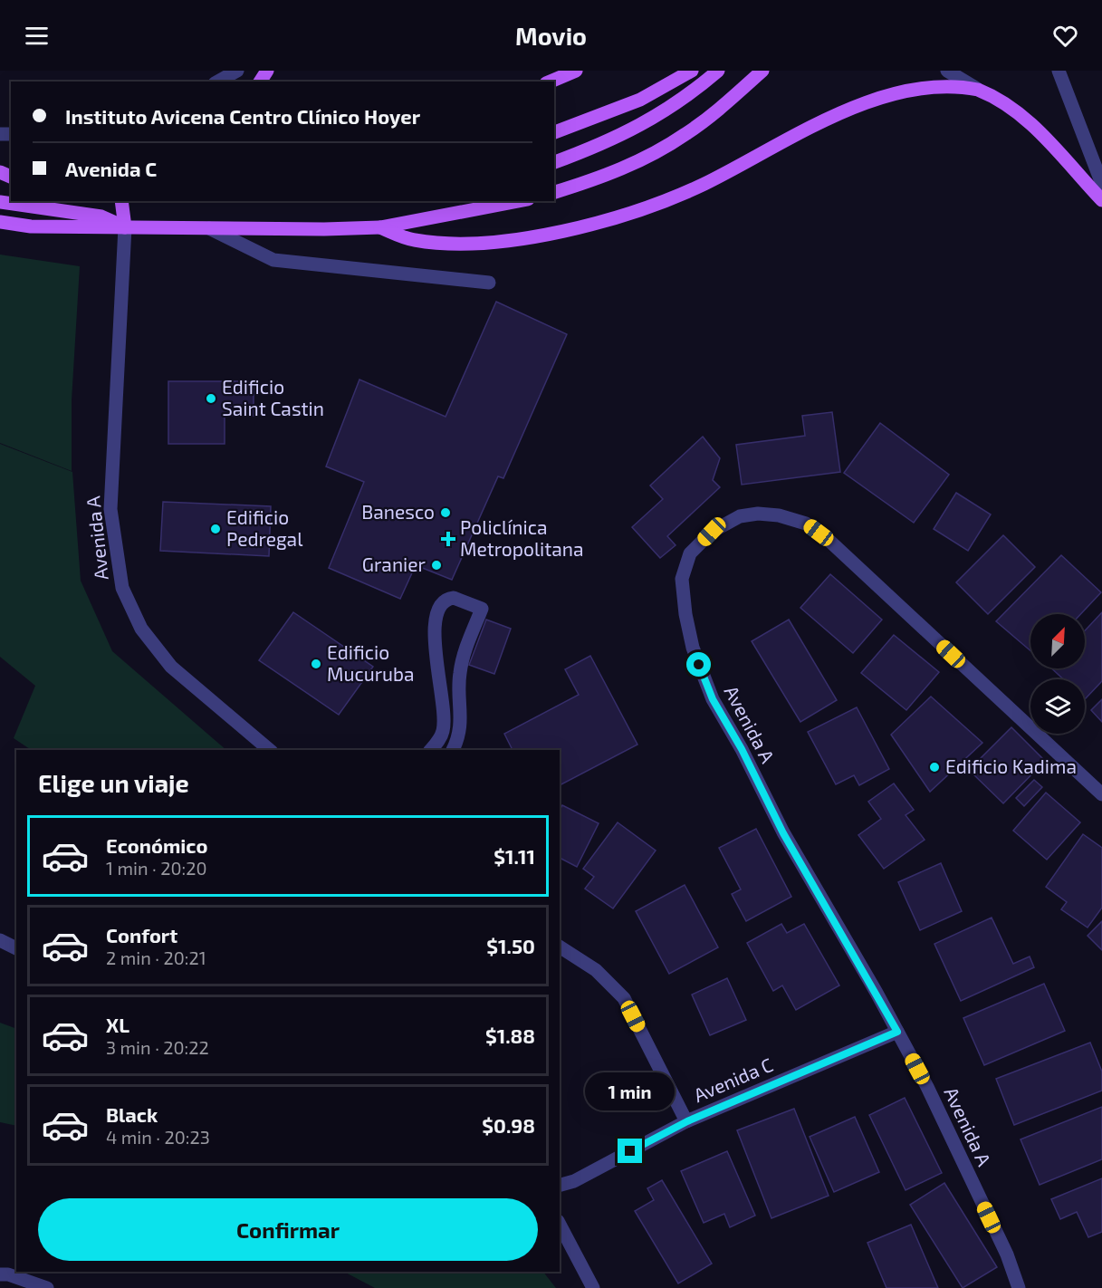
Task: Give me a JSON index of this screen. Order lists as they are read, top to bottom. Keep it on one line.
{"streets":{"street":["Avenida A","Avenida C"]},"crossings":[["Avenida A","Avenida C"]],"places":{"other":["Edificio Saint Castin","Banesco","Edificio Pedregal","Granier","Edificio Mucuruba","Edificio Kadima"],"health":["Policlínica Metropolitana"]},"north":"top right","page":{"header":"Movio","banner":["Instituto Avicena Centro Clínico Hoyer","Avenida C"],"heading":"Elige un viaje","list":[{"name":"Económico","note":"1 min · 20:20","value":"$1.11"},{"name":"Confort","note":"2 min · 20:21","value":"$1.50"},{"name":"XL","note":"3 min · 20:22","value":"$1.88"},{"name":"Black","note":"4 min · 20:23","value":"$0.98"}],"bubble":"1 min","buttons":"Confirmar"}}
